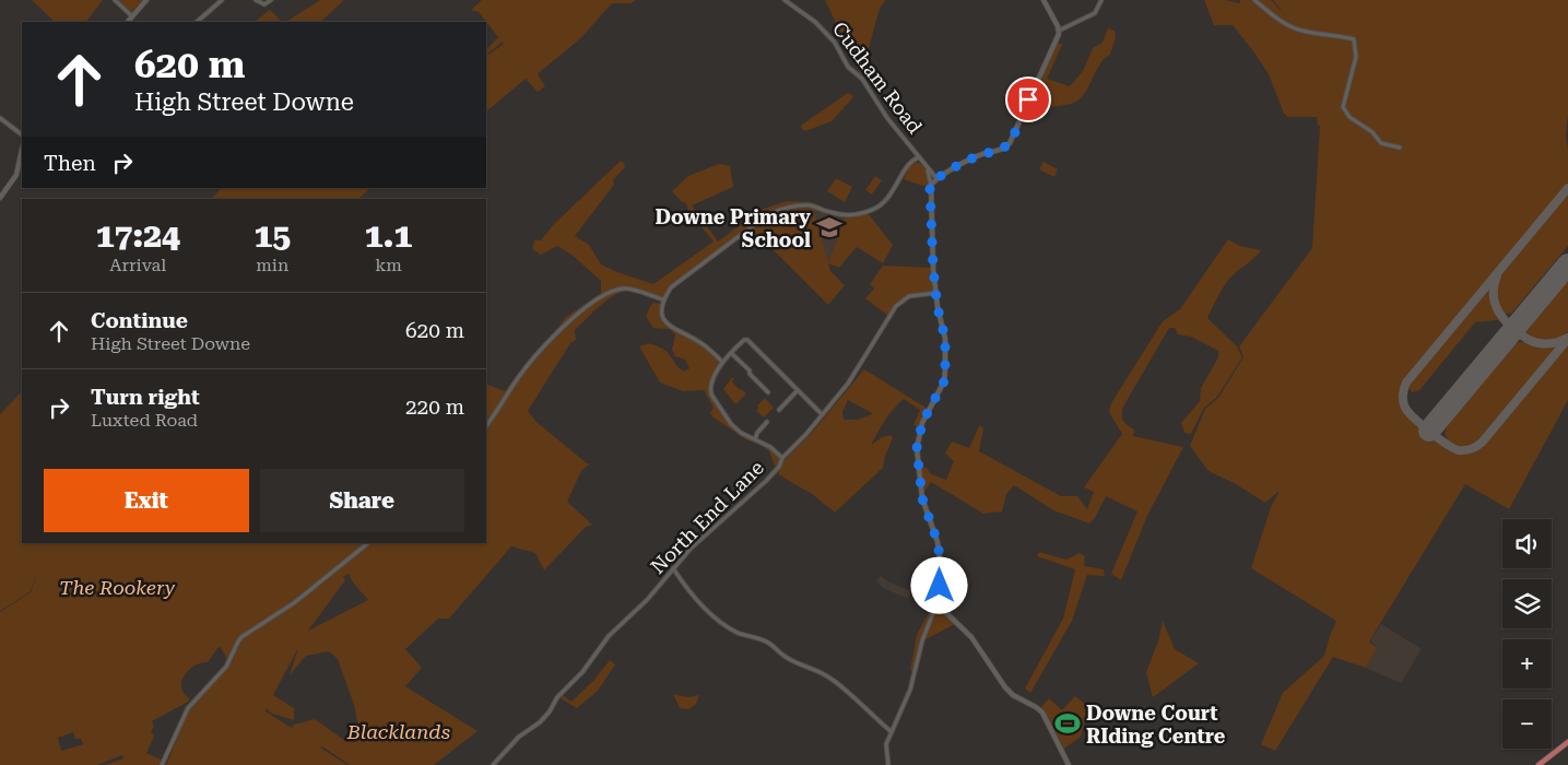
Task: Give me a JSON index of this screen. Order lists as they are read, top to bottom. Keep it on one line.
{"streets":{"street":["Cudham Road","North End Lane"]},"parks":["The Rookery","Blacklands"],"places":{"school or university":["Downe Primary School"],"sports":["Downe Court RIding Centre"]},"page":{"turn":["620 m","High Street Downe"],"then":"Then","eta":["17:24","Arrival","15","min","1.1","km"],"list":[{"name":"Continue","note":"High Street Downe","value":"620 m"},{"name":"Turn right","note":"Luxted Road","value":"220 m"}],"buttons":["Exit","Share"],"map_buttons":["+","−"]}}
